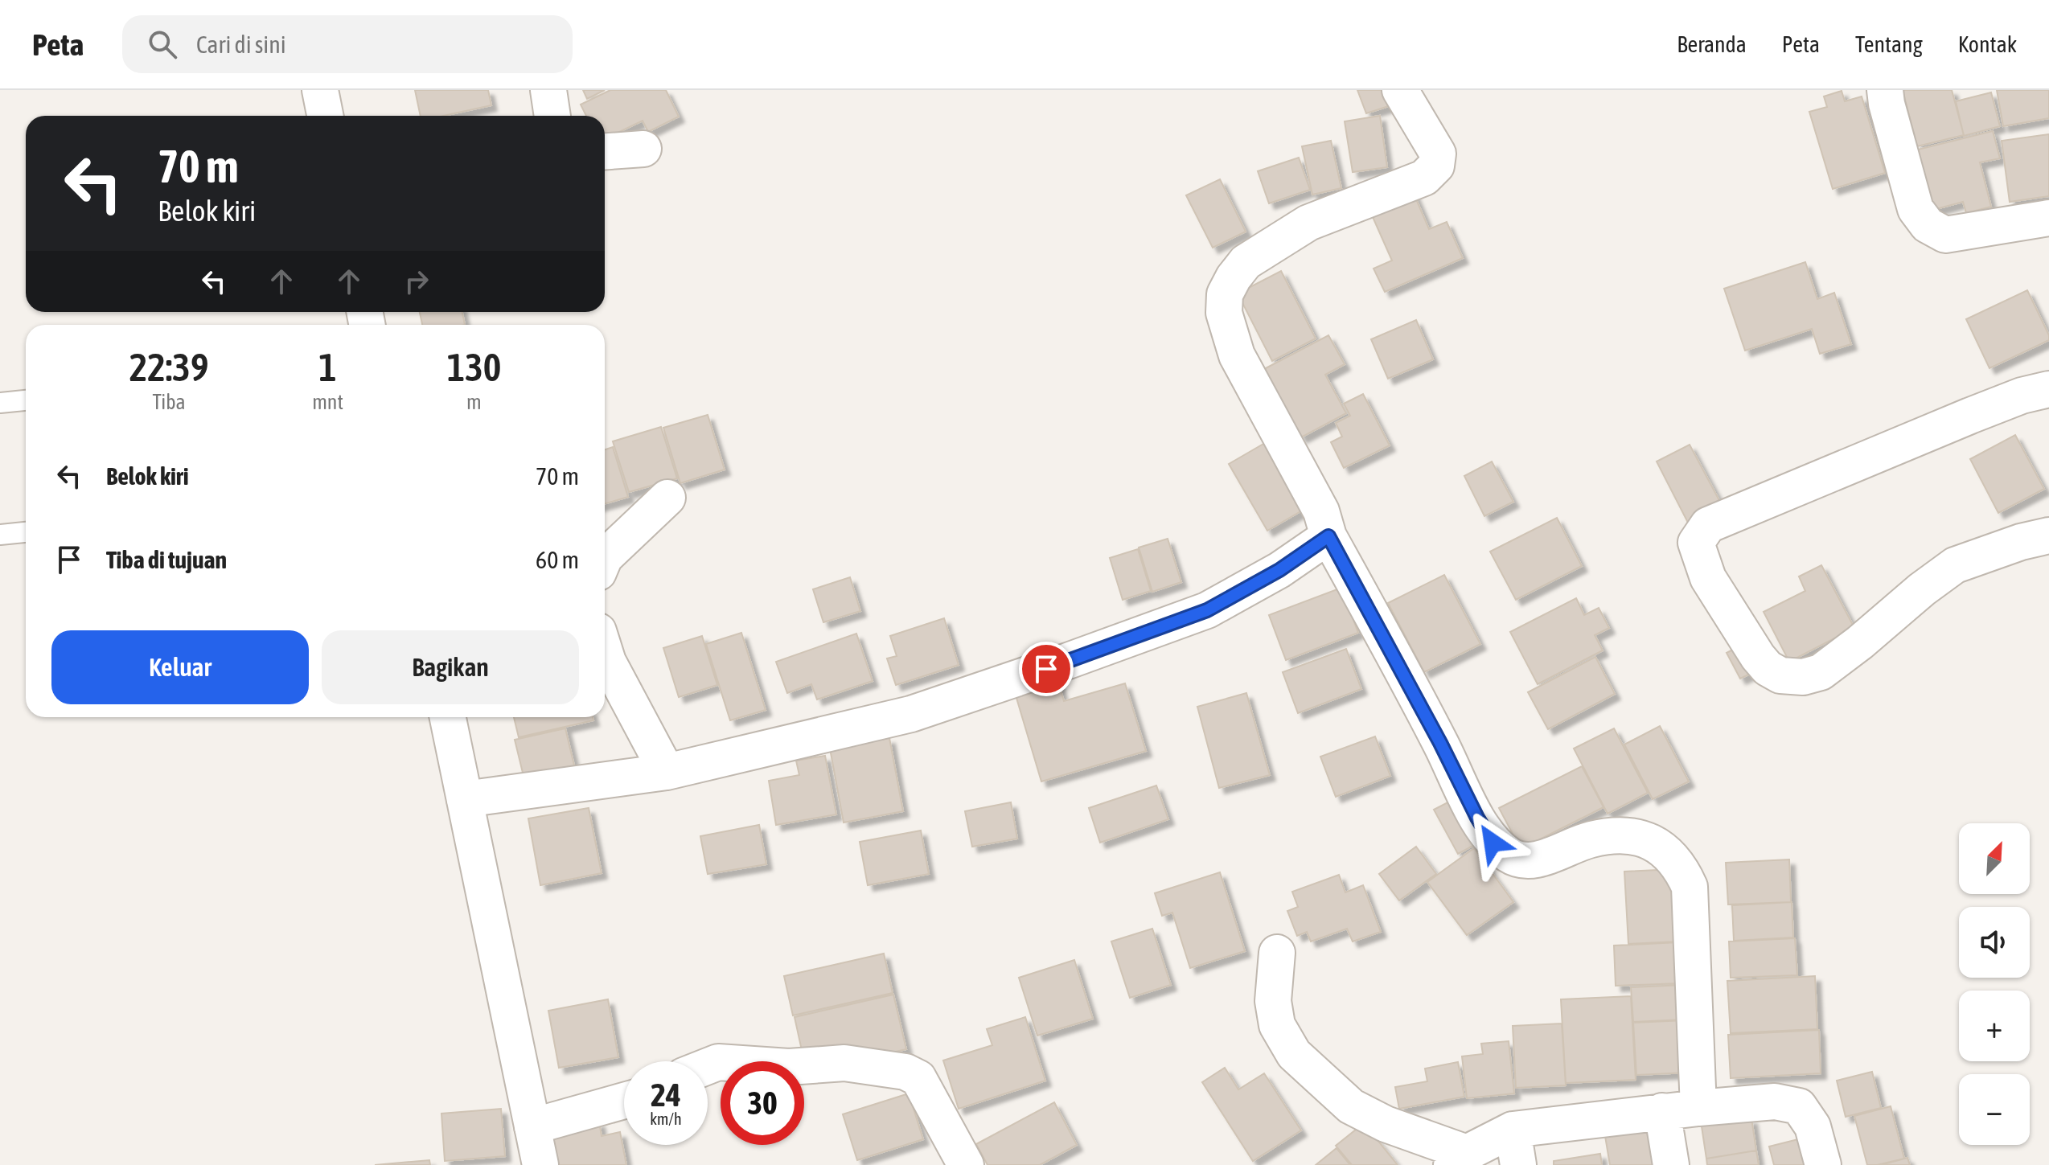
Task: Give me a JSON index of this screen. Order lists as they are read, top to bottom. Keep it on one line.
{"north":"top right","page":{"header":"Peta","search":"Cari di sini","nav":["Beranda","Peta","Tentang","Kontak"],"turn":["70 m","Belok kiri"],"eta":["22:39","Tiba","1","mnt","130","m"],"list":[{"name":"Belok kiri","value":"70 m"},{"name":"Tiba di tujuan","value":"60 m"}],"buttons":["Keluar","Bagikan"],"map_buttons":["+","−"],"speed":"24 km/h","limit":"30"}}
